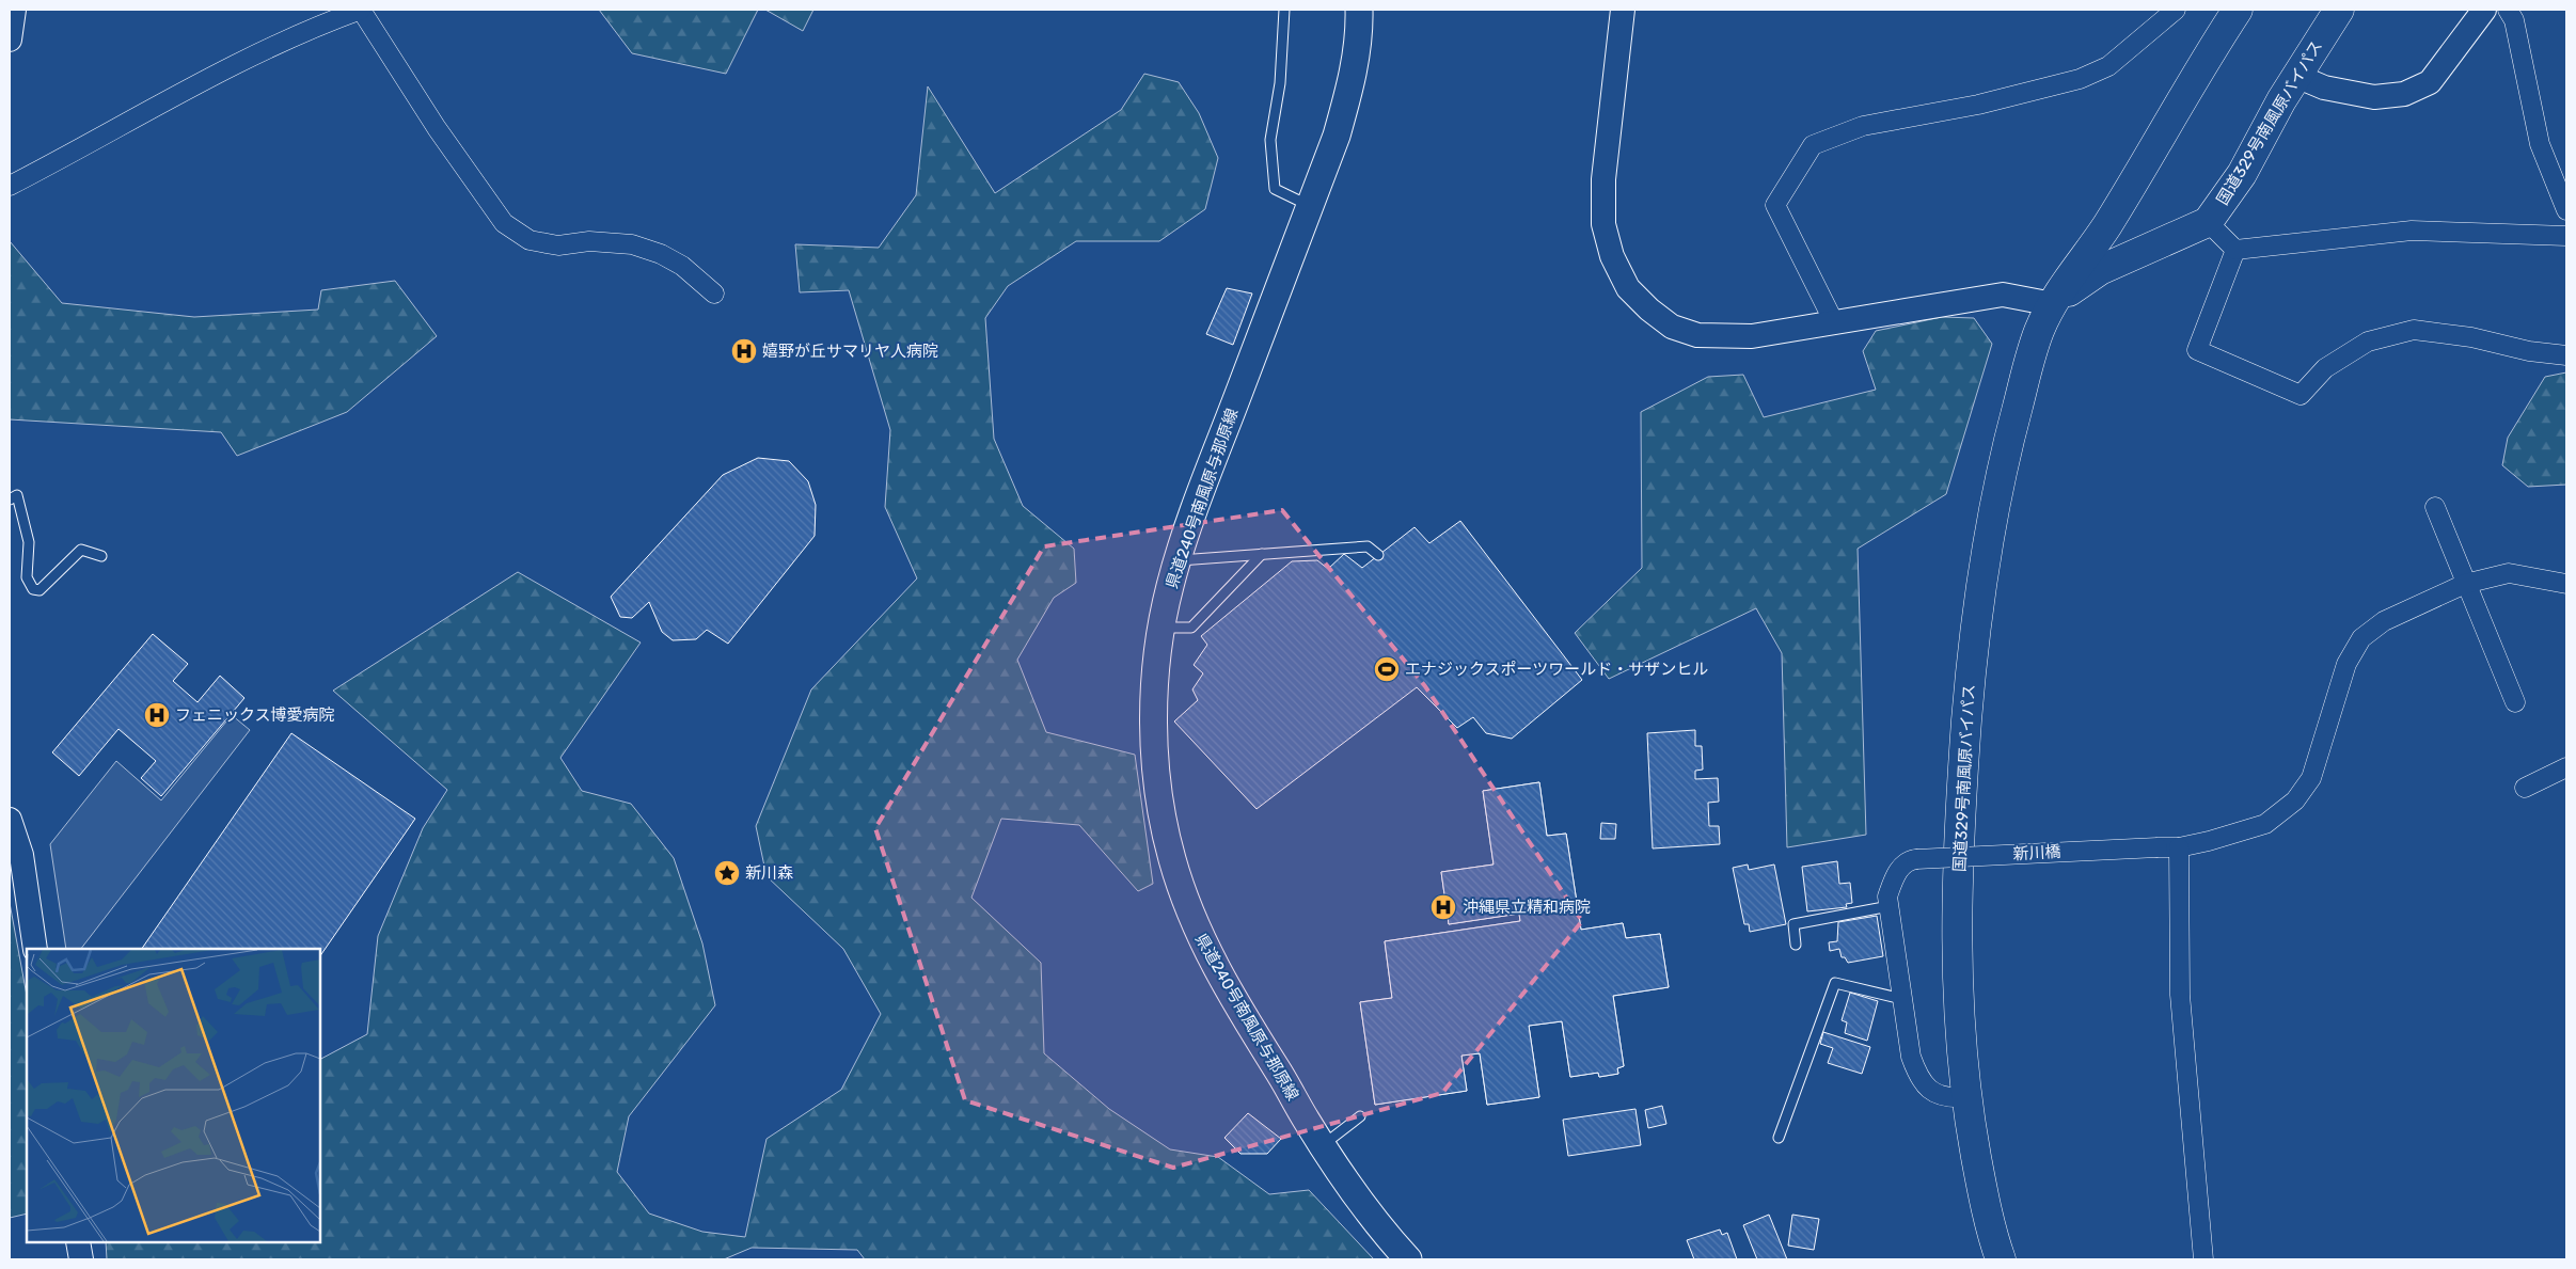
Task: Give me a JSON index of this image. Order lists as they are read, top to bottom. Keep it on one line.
{"streets":{"highway":["国道329号南風原バイパス"],"main road":["県道240号南風原与那原線"],"street":["新川橋"]},"places":{"hospital":["嬉野が丘サマリヤ人病院","フェニックス博愛病院","沖縄県立精和病院"],"sports":["エナジックスポーツワールド・サザンヒル"],"place":["新川森"]}}
